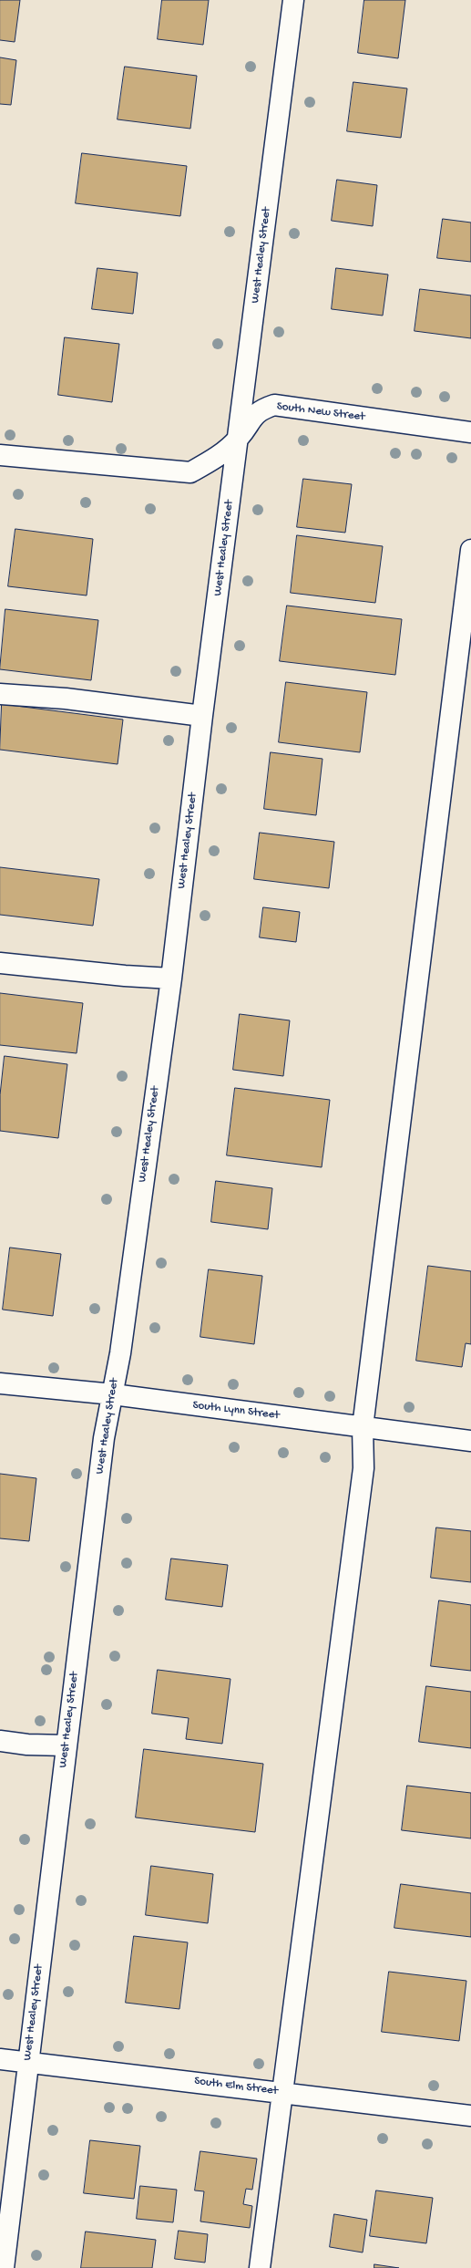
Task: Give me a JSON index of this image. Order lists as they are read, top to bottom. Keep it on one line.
{"streets":{"street":["West Healey Street","South New Street","South Lynn Street","South Elm Street"]},"crossings":[["West Healey Street","South New Street"],["West Healey Street","South Lynn Street"],["West Healey Street","South Elm Street"]]}
